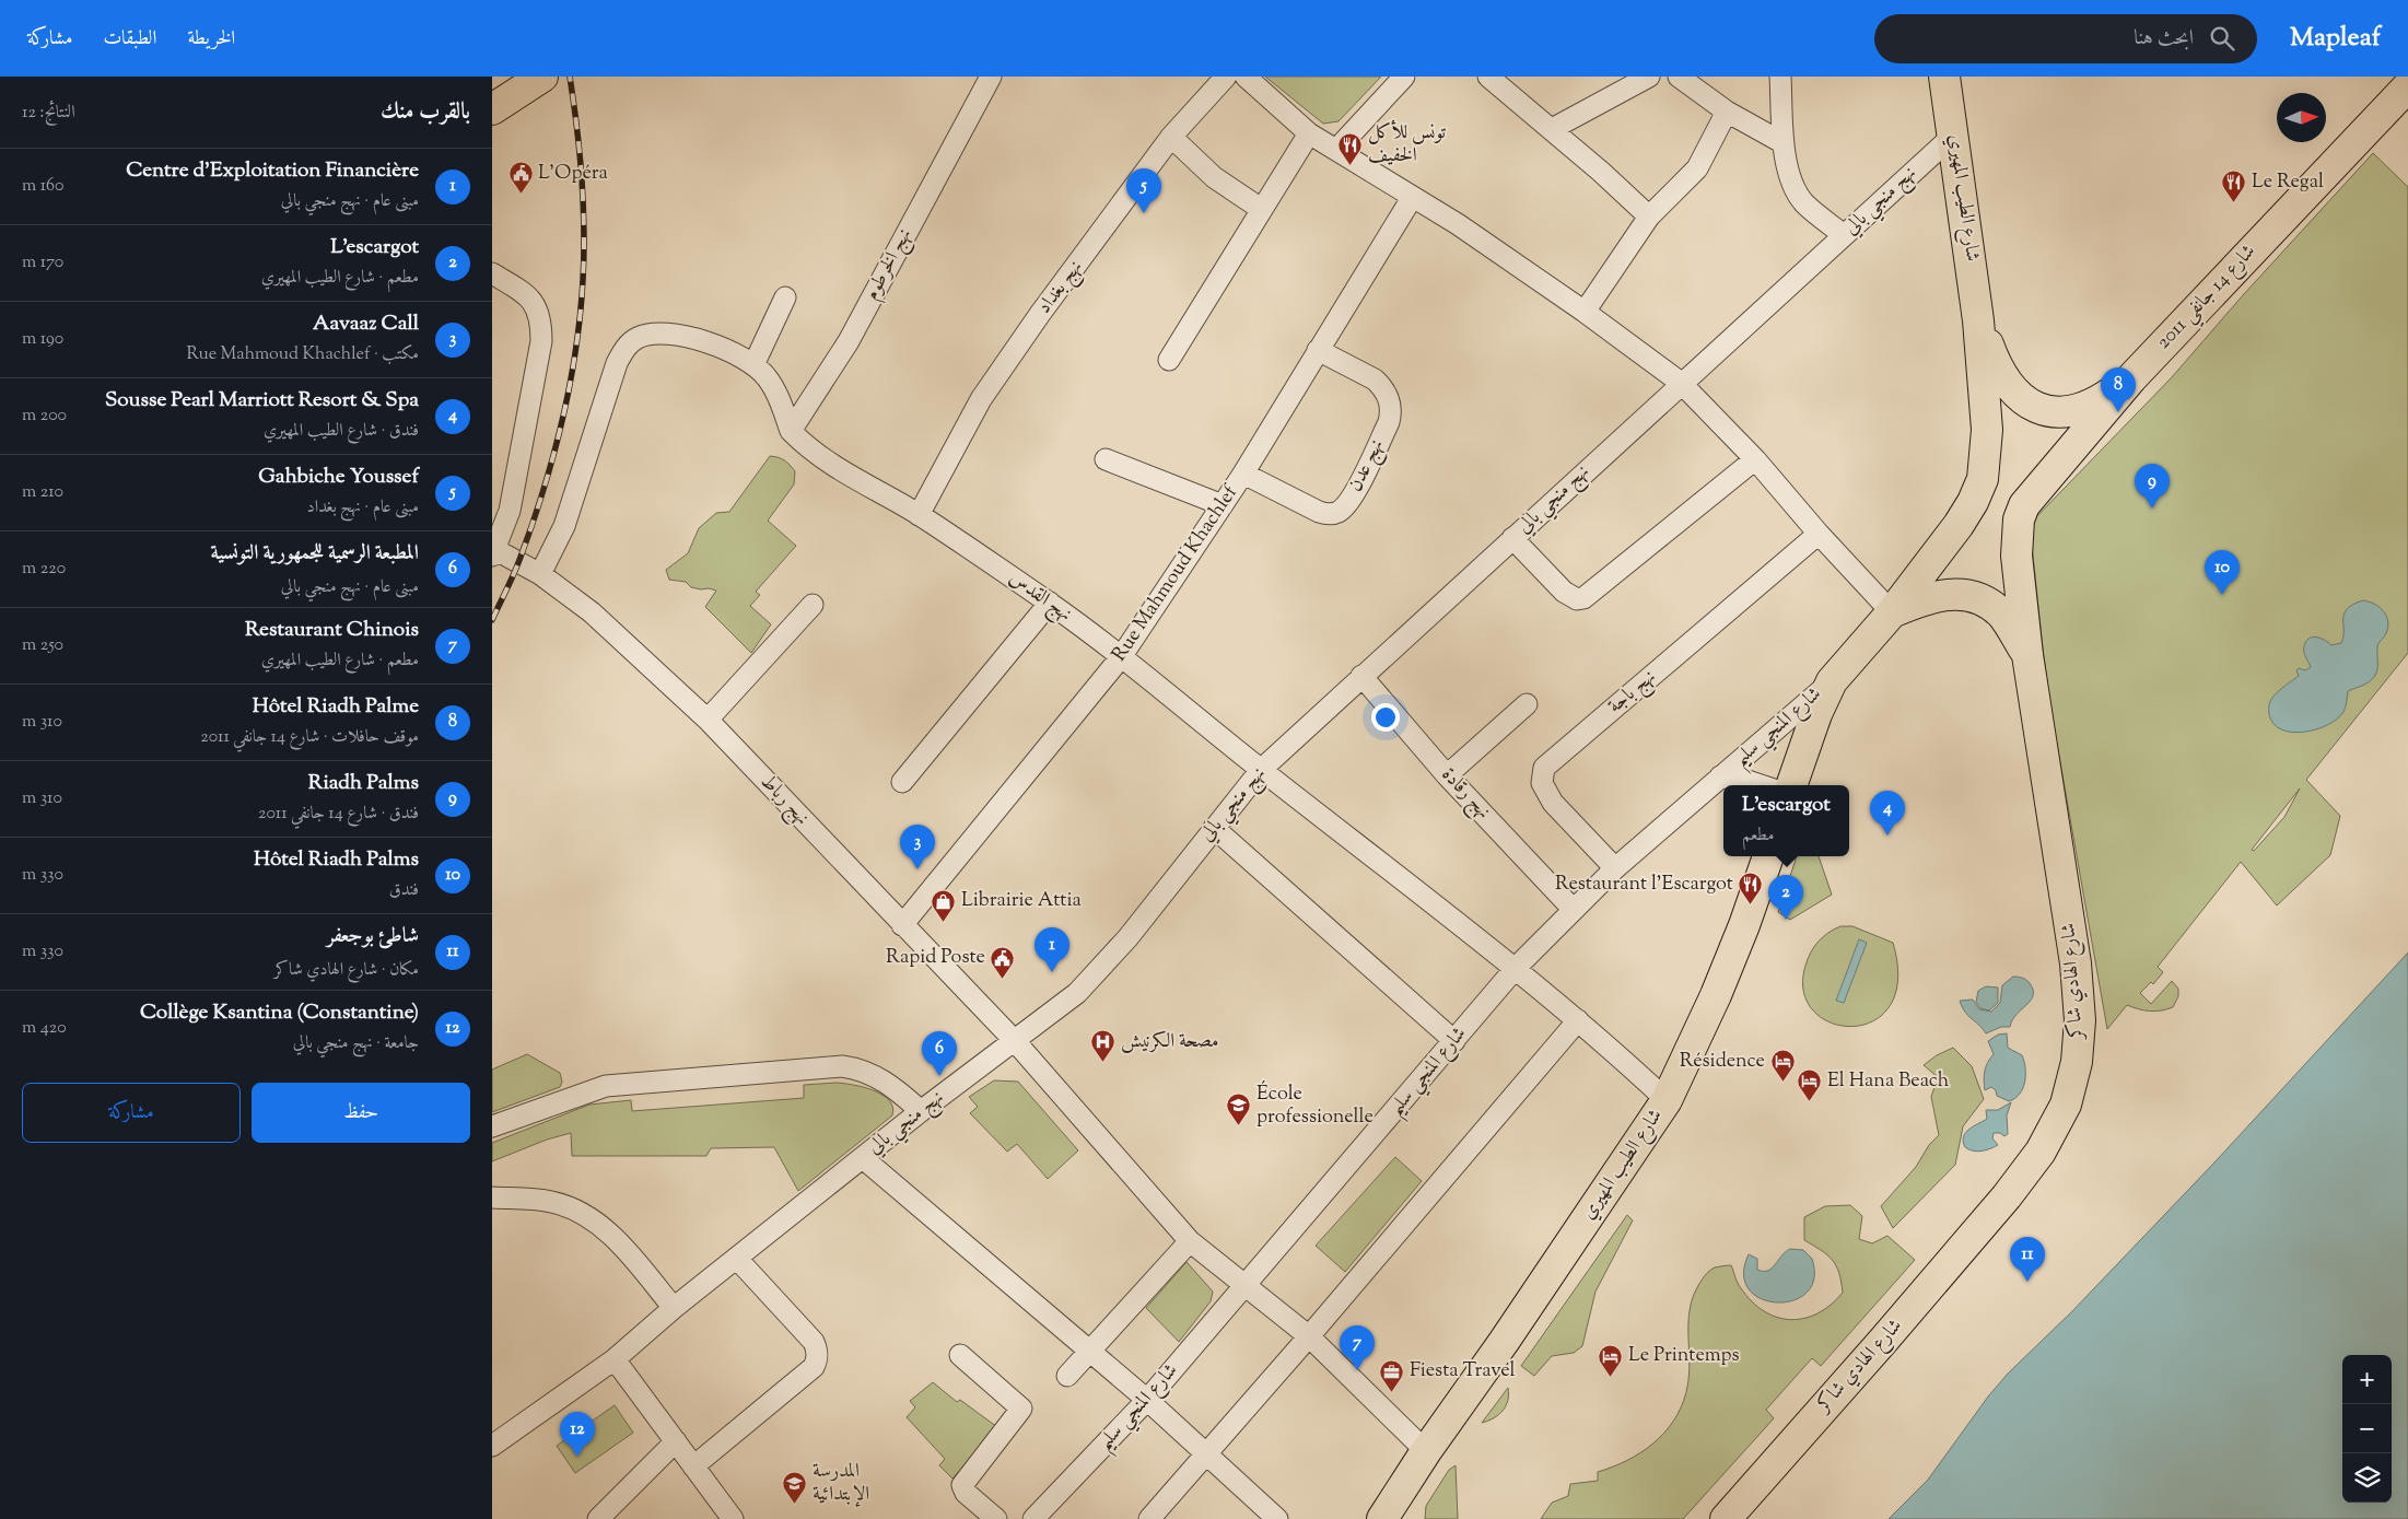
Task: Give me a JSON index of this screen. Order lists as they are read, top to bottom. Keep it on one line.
{"streets":{"main road":["شارع الطيب المهيري","شارع 14 جانفي 2011","شارع الهادي شاكر"],"street":["نهج منجي بالي","نهج الخرطوم","نهج بغداد","نهج عدن","Rue Mahmoud Khachlef","نهج القدس","نهج باجة","شارع المنجي سليم","نهج رقادة","نهج رباط"]},"crossings":[["شارع الطيب المهيري","نهج منجي بالي"],["شارع الطيب المهيري","نهج القدس"],["شارع الطيب المهيري","نهج رباط"],["نهج منجي بالي","نهج القدس"],["نهج منجي بالي","نهج رقادة"],["نهج منجي بالي","نهج رباط"],["نهج الخرطوم","نهج القدس"],["نهج بغداد","نهج القدس"],["شارع 14 جانفي 2011","شارع الهادي شاكر"],["نهج عدن","Rue Mahmoud Khachlef"],["Rue Mahmoud Khachlef","نهج القدس"],["Rue Mahmoud Khachlef","نهج رباط"],["نهج القدس","شارع المنجي سليم"],["نهج باجة","شارع المنجي سليم"],["شارع المنجي سليم","نهج رقادة"],["شارع المنجي سليم","نهج رباط"]],"places":{"restaurant":["تونس للأكل الخفيف","Le Regal","Restaurant l'Escargot"],"public building":["L'Opéra","Rapid Poste"],"shop":["Librairie Attia"],"hospital":["مصحة الكرنيش"],"hotel":["Résidence","El Hana Beach","Le Printemps"],"school or university":["École professionelle","المدرسة الإبتدائية"],"office":["Fiesta Travel"]},"north":"right","page":{"header":"Mapleaf","search":"ابحث هنا","nav":["الخريطة","الطبقات","مشاركة"],"heading":["بالقرب منك","النتائج: 12"],"list":[{"mark":"1","name":"Centre d'Exploitation Financière","note":"مبنى عام · نهج منجي بالي","value":"160 m"},{"mark":"2","name":"L'escargot","note":"مطعم · شارع الطيب المهيري","value":"170 m"},{"mark":"3","name":"Aavaaz Call","note":"مكتب · Rue Mahmoud Khachlef","value":"190 m"},{"mark":"4","name":"Sousse Pearl Marriott Resort & Spa","note":"فندق · شارع الطيب المهيري","value":"200 m"},{"mark":"5","name":"Gahbiche Youssef","note":"مبنى عام · نهج بغداد","value":"210 m"},{"mark":"6","name":"المطبعة الرسمية للجمهورية التونسية","note":"مبنى عام · نهج منجي بالي","value":"220 m"},{"mark":"7","name":"Restaurant Chinois","note":"مطعم · شارع الطيب المهيري","value":"250 m"},{"mark":"8","name":"Hôtel Riadh Palme","note":"موقف حافلات · شارع 14 جانفي 2011","value":"310 m"},{"mark":"9","name":"Riadh Palms","note":"فندق · شارع 14 جانفي 2011","value":"310 m"},{"mark":"10","name":"Hôtel Riadh Palms","note":"فندق","value":"330 m"},{"mark":"11","name":"شاطئ بوجعفر","note":"مكان · شارع الهادي شاكر","value":"330 m"},{"mark":"12","name":"Collège Ksantina (Constantine)","note":"جامعة · نهج منجي بالي","value":"420 m"}],"pins":["5","8","9","10","4","3","2","1","6","11","7","12"],"popup":["L'escargot","مطعم"],"buttons":["حفظ","مشاركة"],"map_buttons":["+","−"]}}
